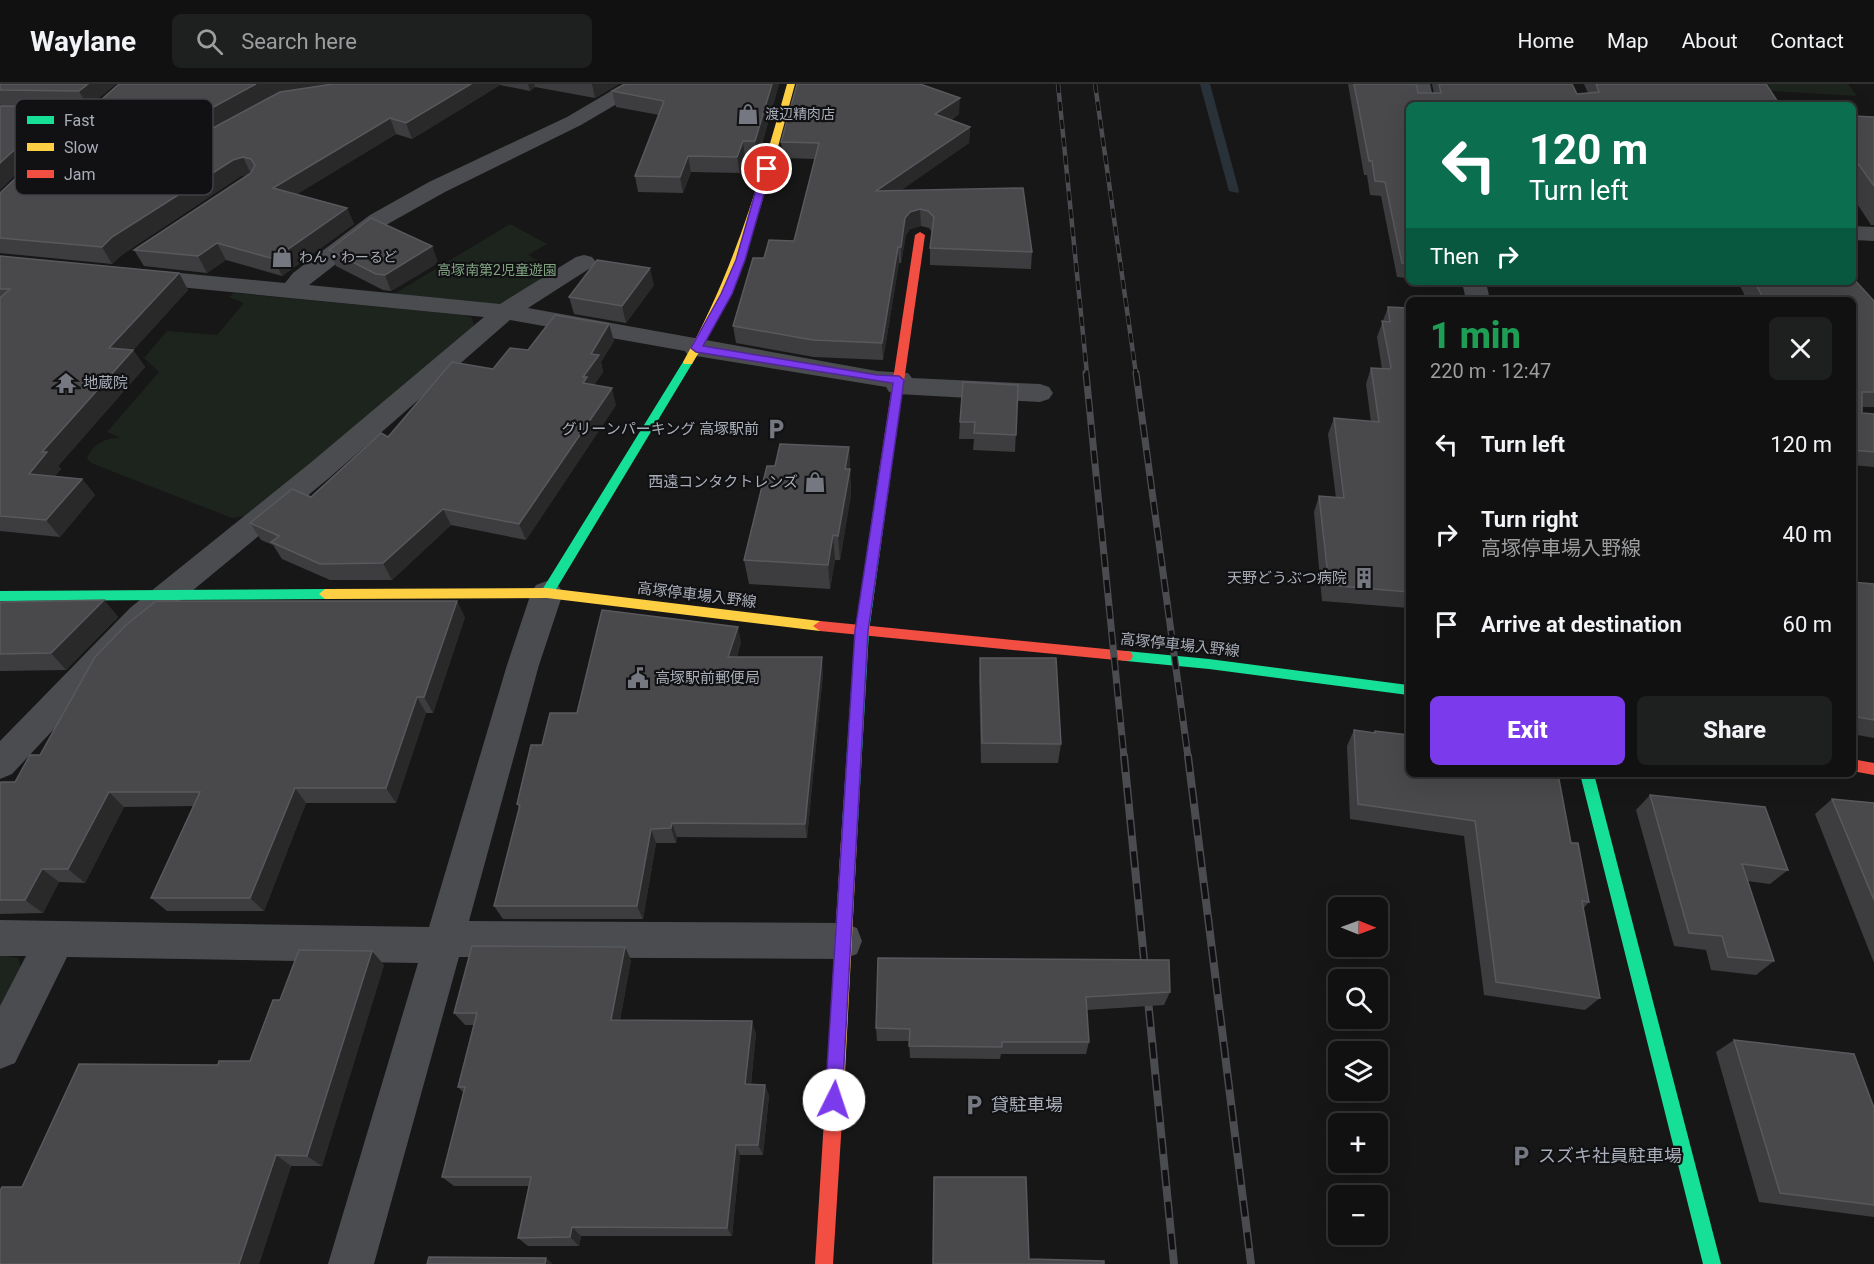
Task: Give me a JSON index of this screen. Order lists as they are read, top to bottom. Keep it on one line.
{"streets":{"street":["高塚停車場入野線"]},"parks":["高塚南第2児童遊園"],"places":{"shop":["渡辺精肉店","わん・わーるど","西遠コンタクトレンズ"],"temple":["地蔵院"],"parking":["グリーンパーキング 高塚駅前","貸駐車場","スズキ社員駐車場"],"building":["天野どうぶつ病院"],"public building":["高塚駅前郵便局"]},"legend":["Fast","Slow","Jam"],"north":"right","page":{"header":"Waylane","search":"Search here","nav":["Home","Map","About","Contact"],"turn":["120 m","Turn left"],"then":"Then","heading":["1 min","220 m · 12:47"],"list":[{"name":"Turn left","value":"120 m"},{"name":"Turn right","note":"高塚停車場入野線","value":"40 m"},{"name":"Arrive at destination","value":"60 m"}],"buttons":["Exit","Share"],"map_buttons":["+","−"]}}
